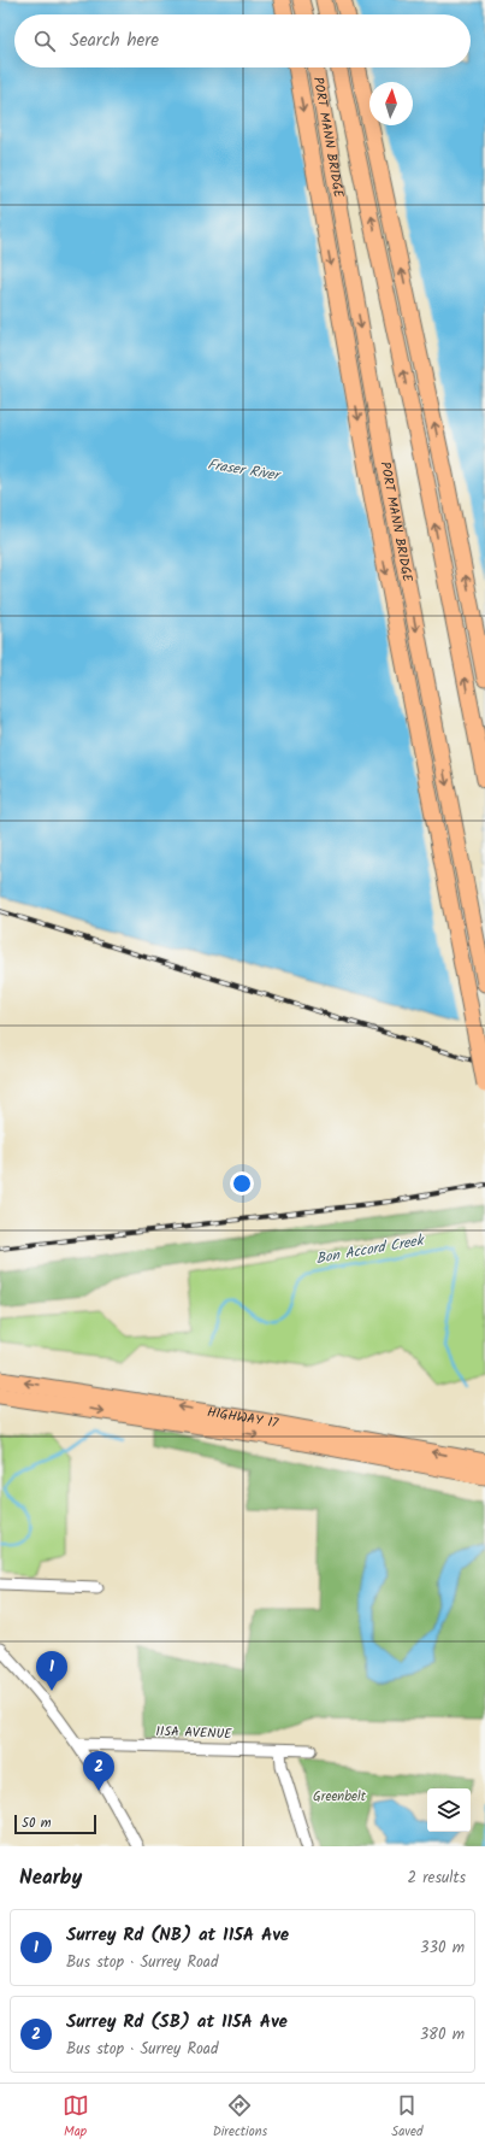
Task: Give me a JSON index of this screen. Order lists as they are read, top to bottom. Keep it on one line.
{"streets":{"highway":["PORT MANN BRIDGE","HIGHWAY 17"],"street":["115A AVENUE"]},"water":["Fraser River","Bon Accord Creek"],"parks":["Greenbelt"],"scale_bar":"50 m","north":"top","page":{"search":"Search here","pins":["1","2"],"scale":"50 m","heading":["Nearby","2 results"],"list":[{"mark":"1","name":"Surrey Rd (NB) at 115A Ave","note":"Bus stop · Surrey Road","value":"330 m"},{"mark":"2","name":"Surrey Rd (SB) at 115A Ave","note":"Bus stop · Surrey Road","value":"380 m"}],"nav":["Map","Directions","Saved"]}}
